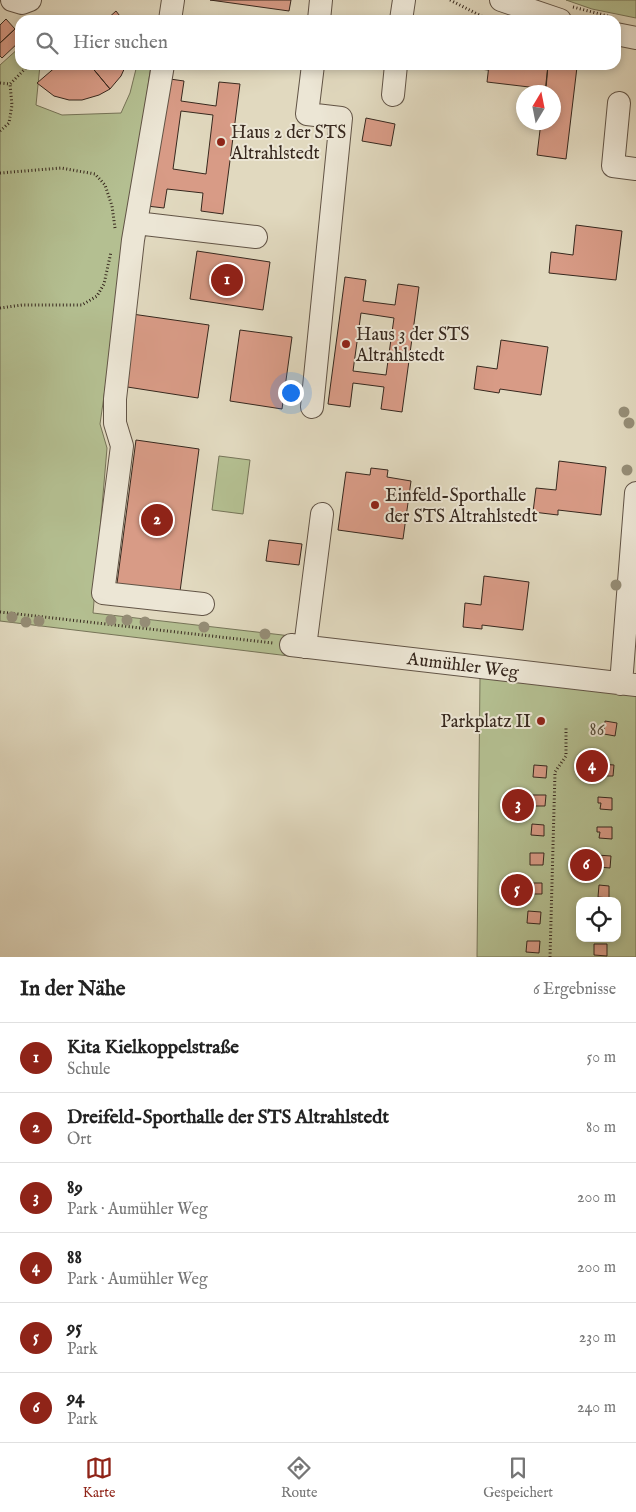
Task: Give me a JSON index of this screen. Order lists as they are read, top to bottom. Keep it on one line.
{"streets":{"street":["Aumühler Weg"]},"parks":["86"],"places":["Haus 2 der STS Altrahlstedt","Haus 3 der STS Altrahlstedt","Einfeld-Sporthalle der STS Altrahlstedt","Parkplatz II"],"north":"top","page":{"search":"Hier suchen","pins":["1","2","4","3","6","5"],"heading":["In der Nähe","6 Ergebnisse"],"list":[{"mark":"1","name":"Kita Kielkoppelstraße","note":"Schule","value":"50 m"},{"mark":"2","name":"Dreifeld-Sporthalle der STS Altrahlstedt","note":"Ort","value":"80 m"},{"mark":"3","name":"89","note":"Park · Aumühler Weg","value":"200 m"},{"mark":"4","name":"88","note":"Park · Aumühler Weg","value":"200 m"},{"mark":"5","name":"95","note":"Park","value":"230 m"},{"mark":"6","name":"94","note":"Park","value":"240 m"}],"nav":["Karte","Route","Gespeichert"]}}
